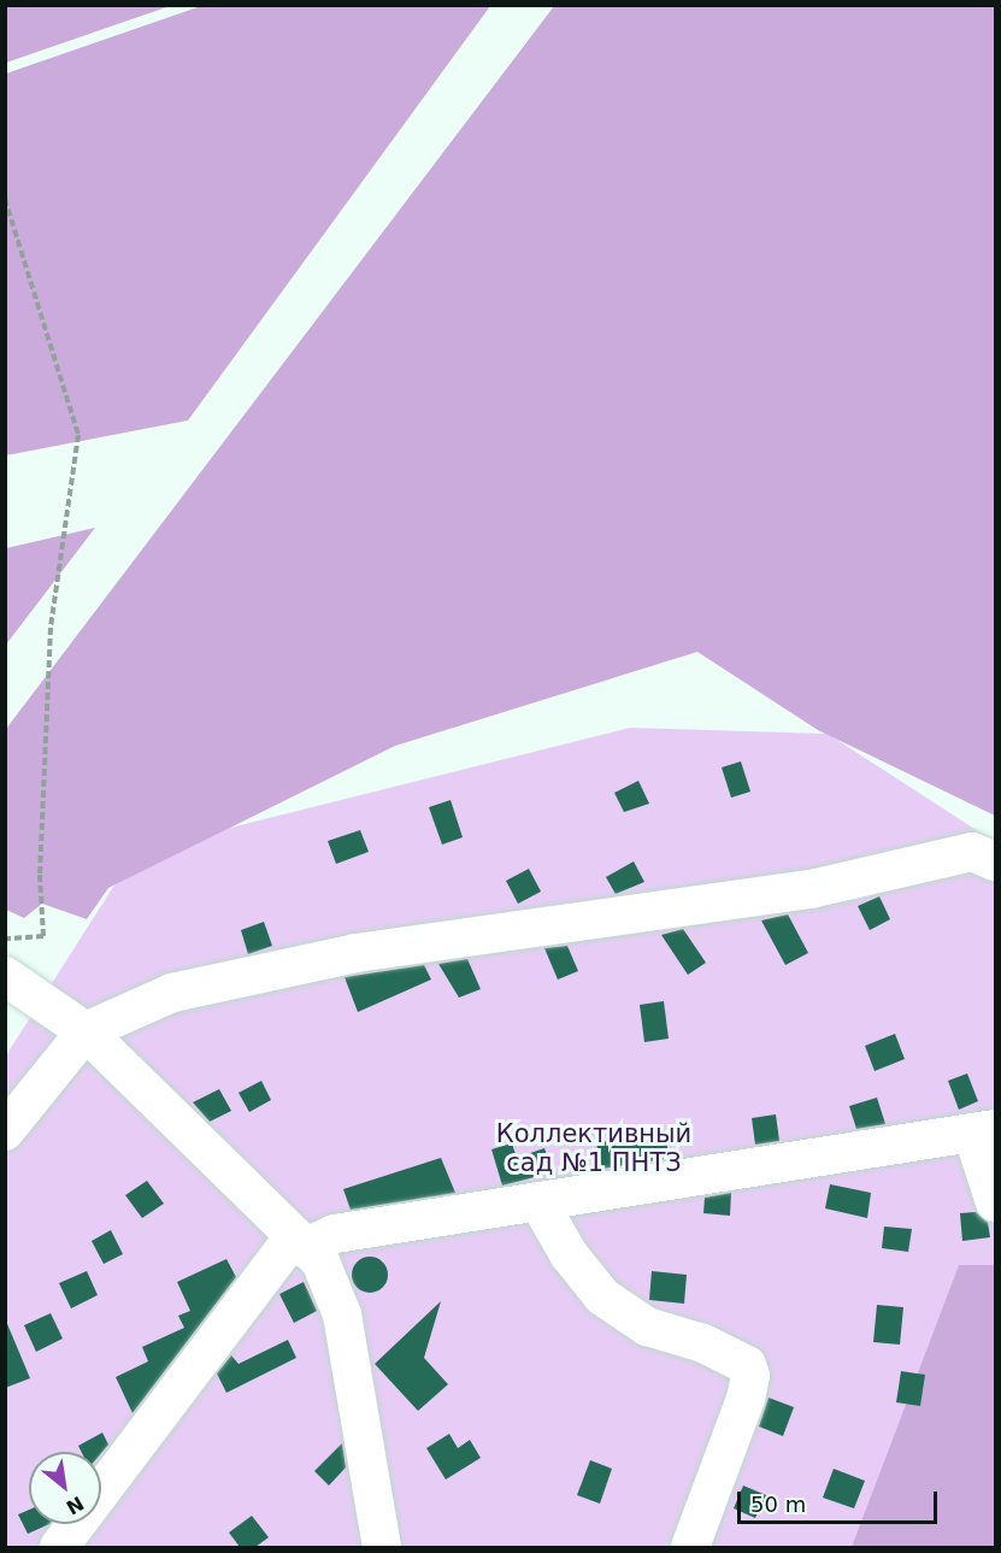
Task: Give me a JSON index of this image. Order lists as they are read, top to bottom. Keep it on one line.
{"parks":["Коллективный сад №1 ПНТЗ"],"scale_bar":"50 m","north":"bottom right"}
